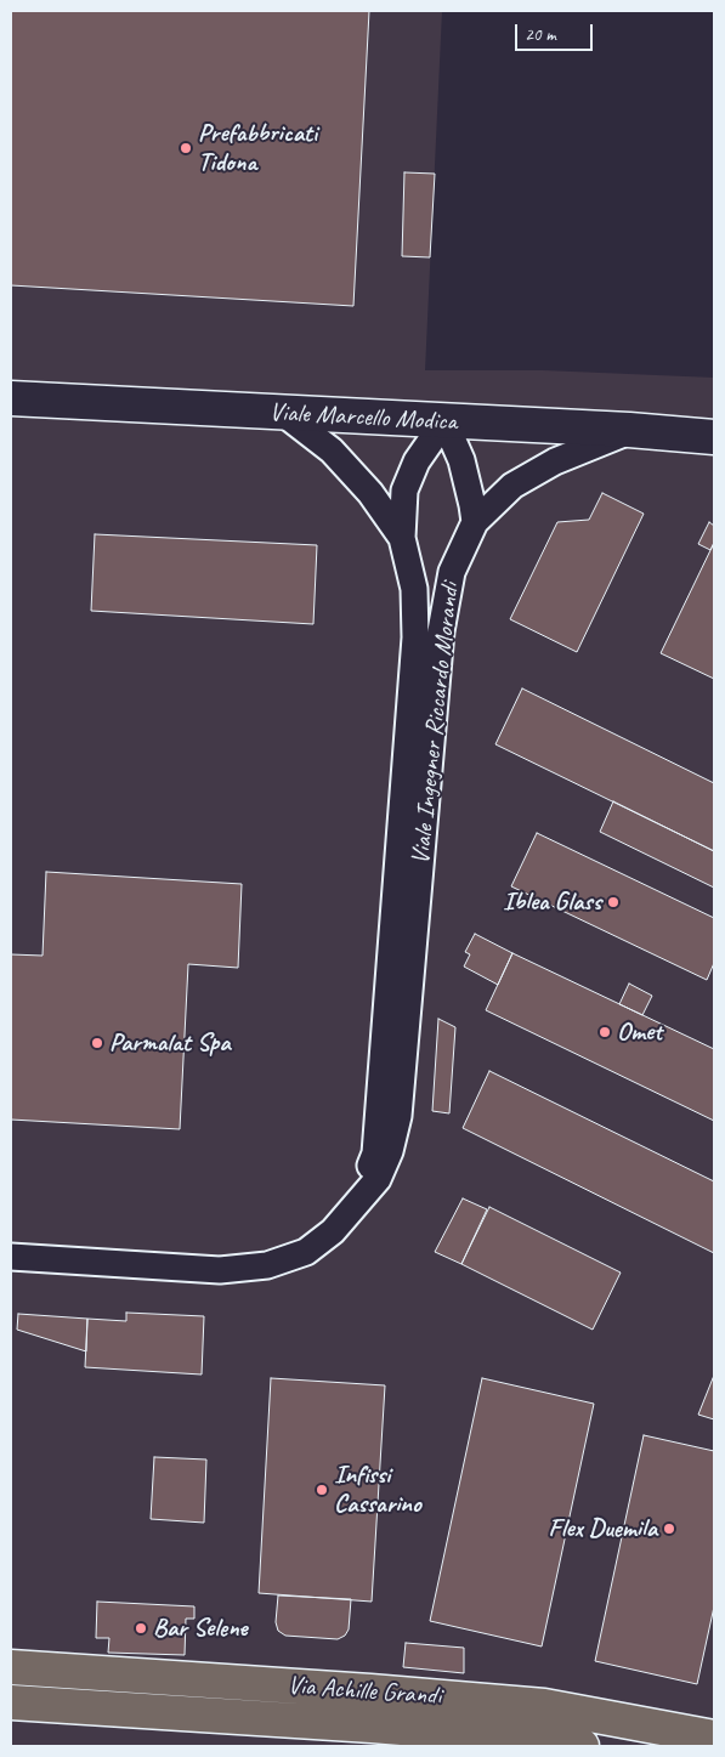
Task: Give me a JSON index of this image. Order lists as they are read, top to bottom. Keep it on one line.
{"streets":{"main road":["Via Achille Grandi"],"street":["Viale Marcello Modica","Viale Ingegner Riccardo Morandi"]},"crossings":[["Viale Marcello Modica","Viale Ingegner Riccardo Morandi"]],"places":["Prefabbricati Tidona","Iblea Glass","Omet","Parmalat Spa","Infissi Cassarino","Flex Duemila","Bar Selene"],"scale_bar":"20 m"}
